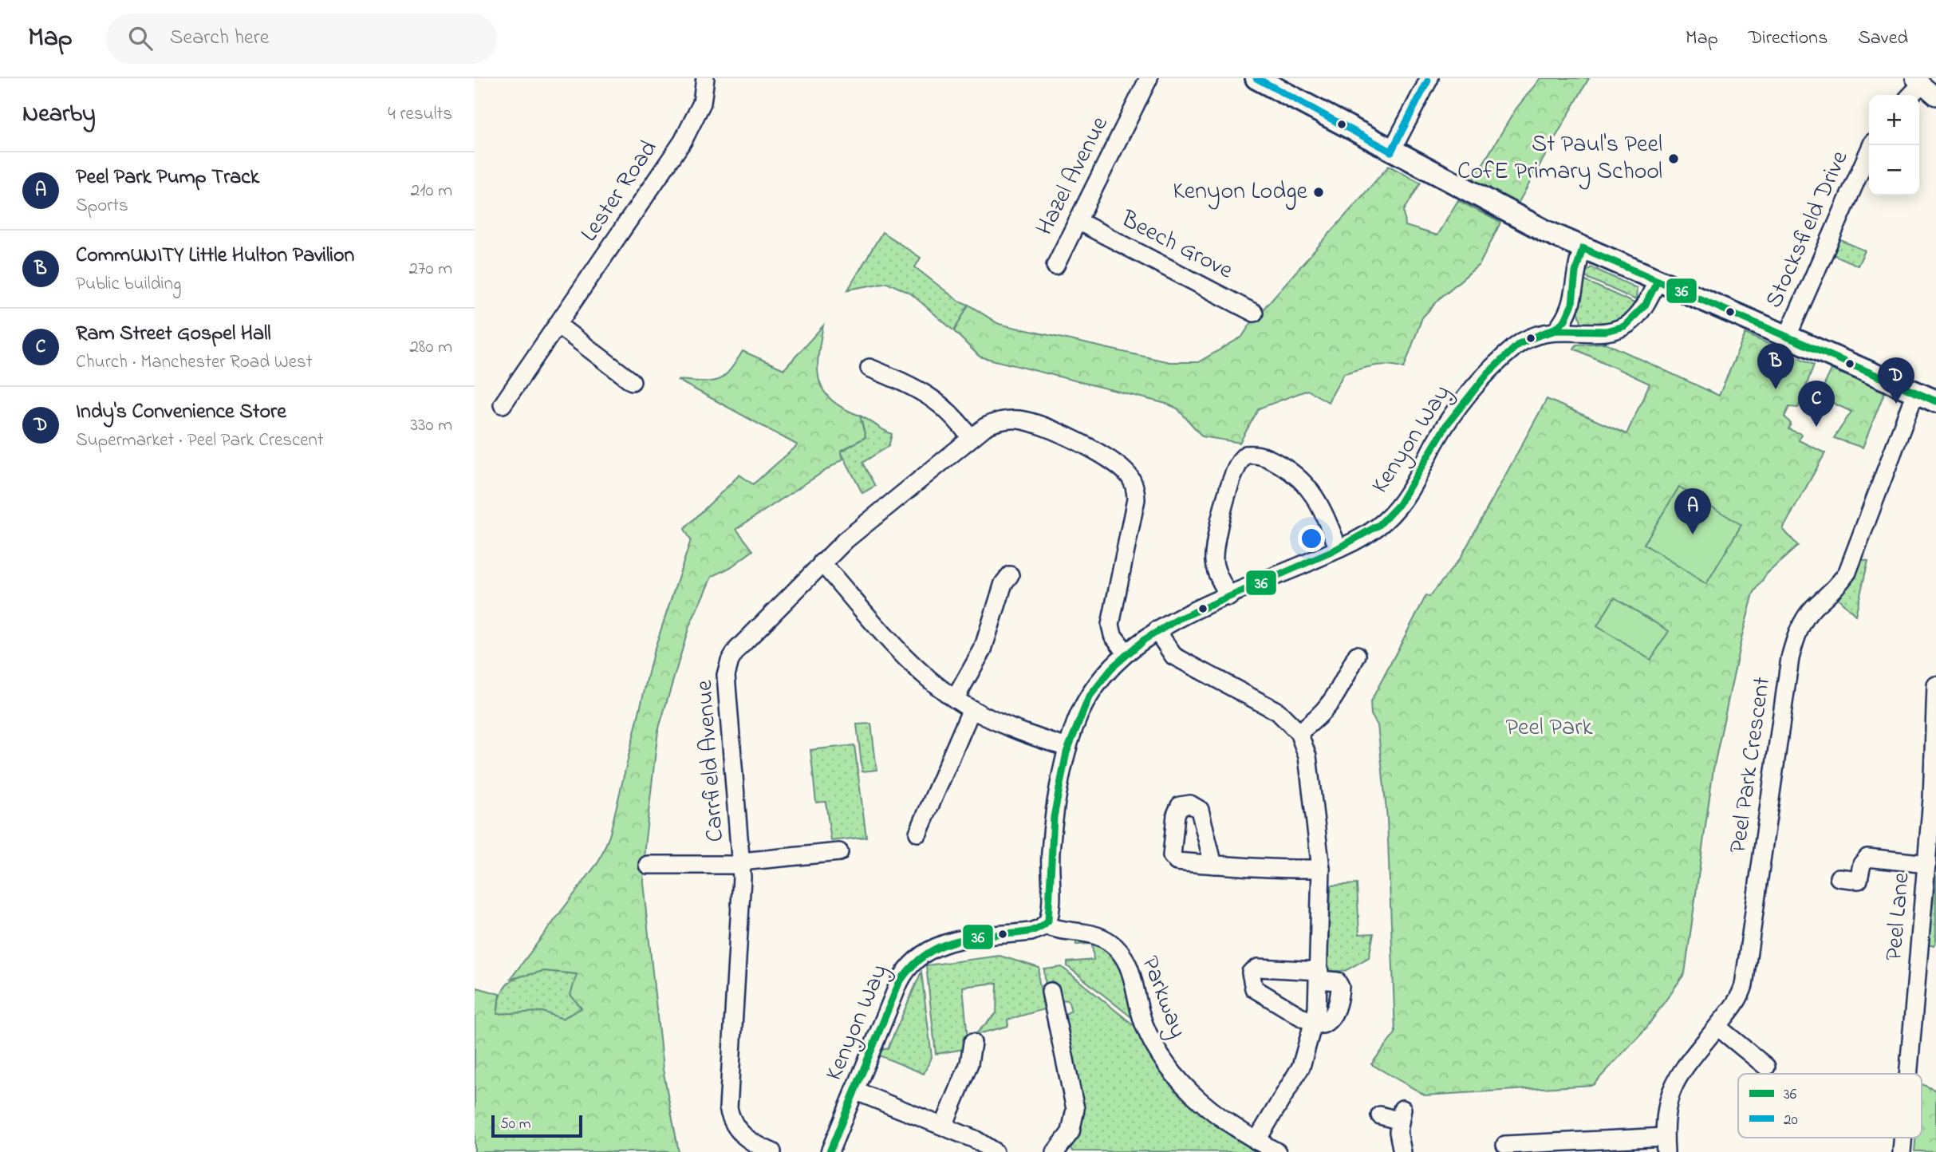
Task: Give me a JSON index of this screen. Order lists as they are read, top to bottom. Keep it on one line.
{"streets":{"street":["Hazel Avenue","Lester Road","Stocksfield Drive","Beech Grove","Kenyon Way","Carrfield Avenue","Peel Park Crescent","Peel Lane","Parkway"]},"crossings":[["Hazel Avenue","Beech Grove"],["Kenyon Way","Carrfield Avenue"],["Kenyon Way","Parkway"]],"parks":["Peel Park"],"places":["St Paul's Peel CofE Primary School","Kenyon Lodge"],"lines":["transit line 20","transit line 36"],"legend":["36","20"],"scale_bar":"50 m","page":{"header":"Map","search":"Search here","nav":["Map","Directions","Saved"],"heading":["Nearby","4 results"],"map_buttons":["+","−"],"list":[{"mark":"A","name":"Peel Park Pump Track","note":"Sports","value":"210 m"},{"mark":"B","name":"CommUNITY Little Hulton Pavilion","note":"Public building","value":"270 m"},{"mark":"C","name":"Ram Street Gospel Hall","note":"Church · Manchester Road West","value":"280 m"},{"mark":"D","name":"Indy's Convenience Store","note":"Supermarket · Peel Park Crescent","value":"330 m"}],"pins":["B","D","C","A"],"scale":"50 m"}}
